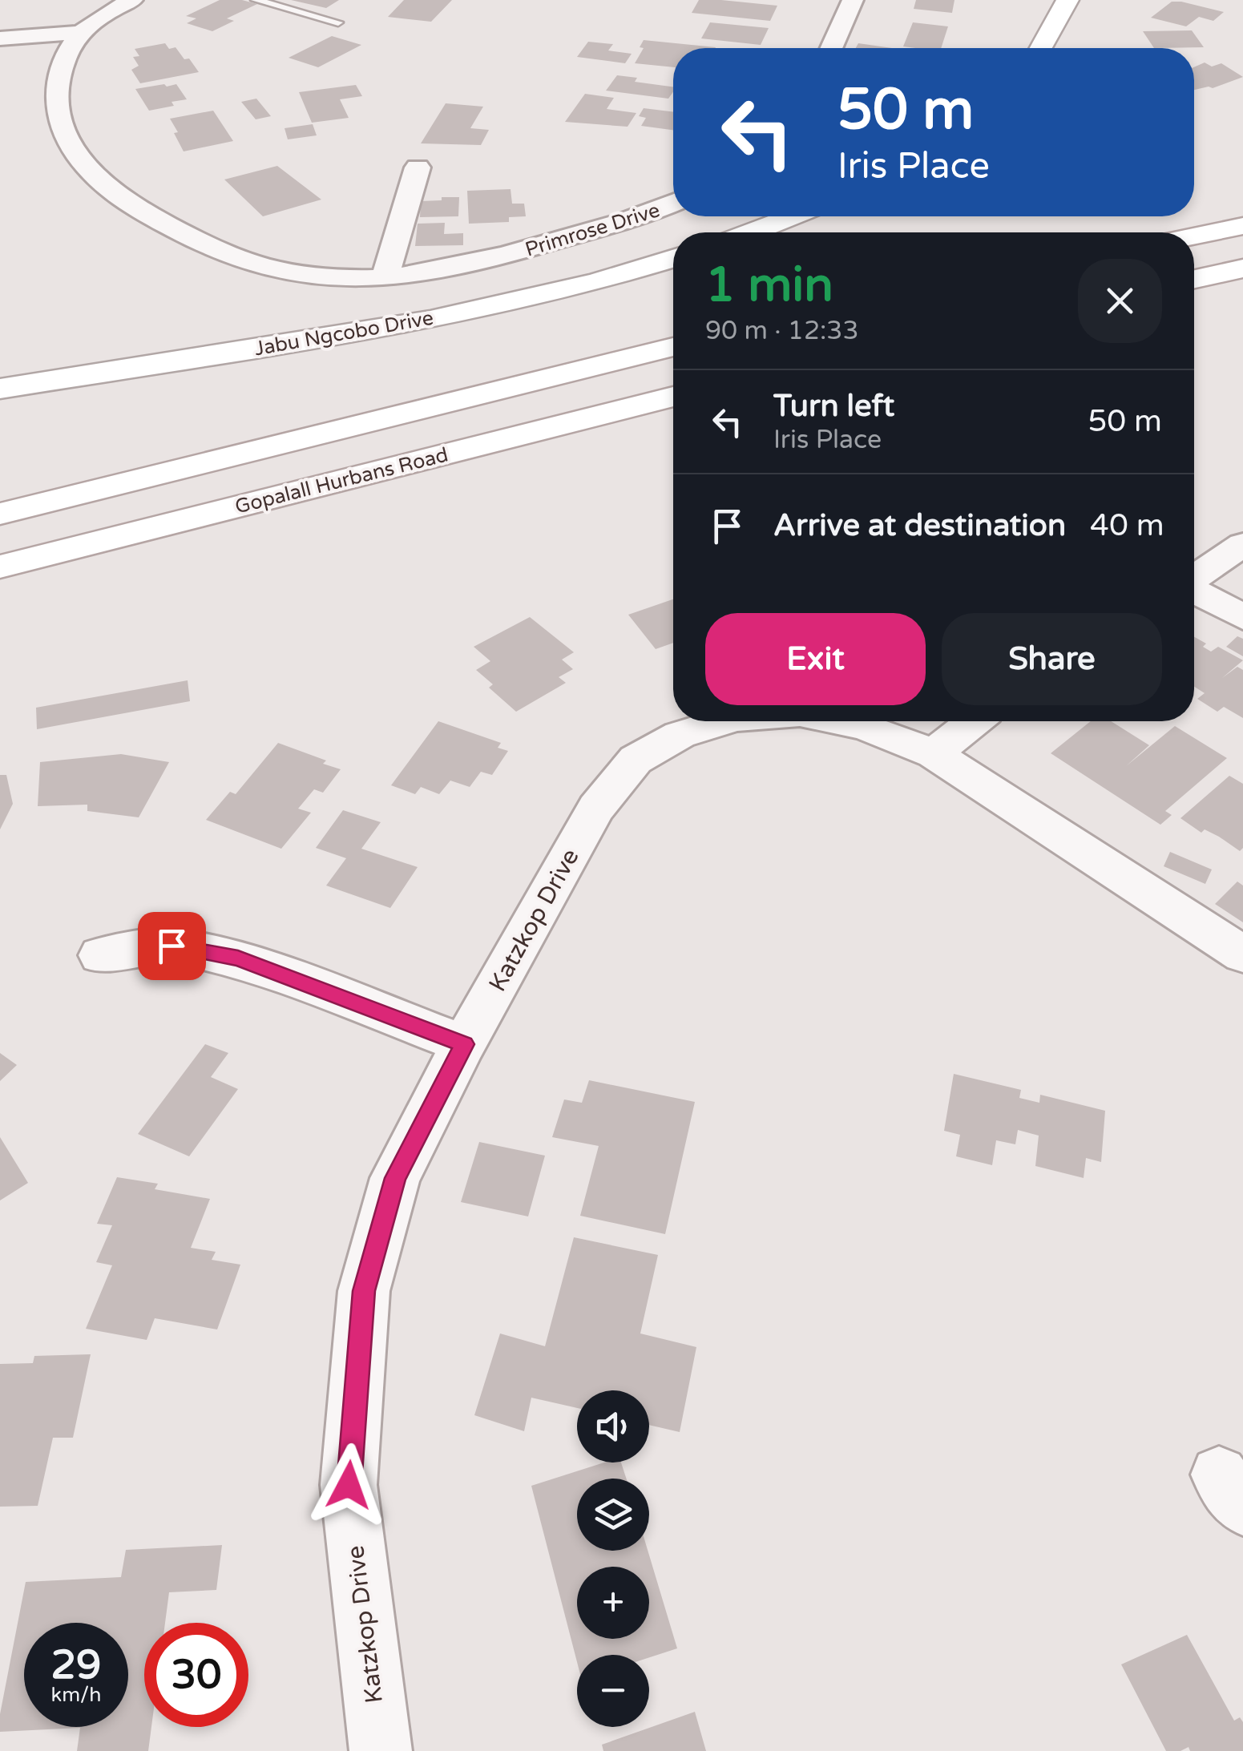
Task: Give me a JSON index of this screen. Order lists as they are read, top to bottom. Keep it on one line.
{"streets":{"main road":["Jabu Ngcobo Drive","Gopalall Hurbans Road"],"street":["Primrose Drive","Katzkop Drive"]},"page":{"turn":["50 m","Iris Place"],"heading":["1 min","90 m · 12:33"],"list":[{"name":"Turn left","note":"Iris Place","value":"50 m"},{"name":"Arrive at destination","value":"40 m"}],"buttons":["Exit","Share"],"map_buttons":["+","−"],"speed":"29 km/h","limit":"30"}}
